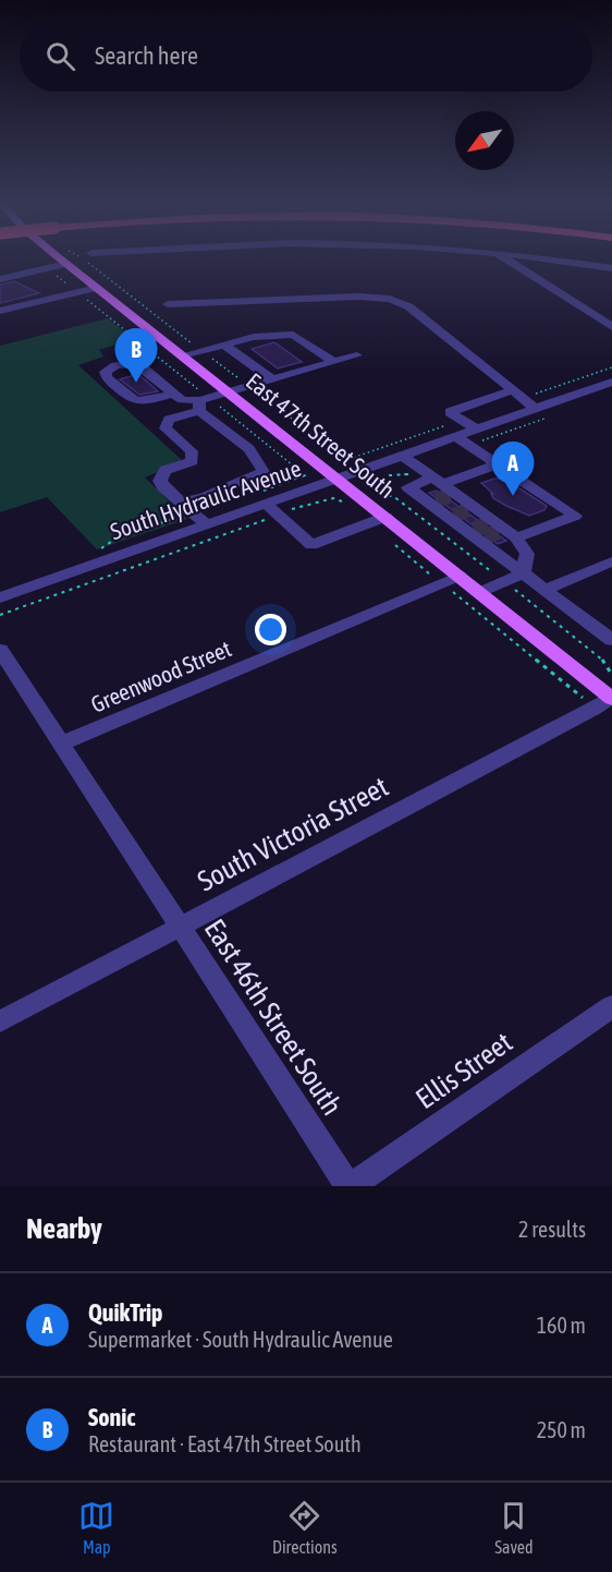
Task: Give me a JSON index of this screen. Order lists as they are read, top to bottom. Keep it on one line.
{"streets":{"main road":["East 47th Street South"],"street":["South Hydraulic Avenue","Greenwood Street","South Victoria Street","East 46th Street South","Ellis Street"]},"crossings":[["East 47th Street South","South Hydraulic Avenue"],["East 47th Street South","Greenwood Street"],["East 47th Street South","South Victoria Street"],["Greenwood Street","East 46th Street South"],["South Victoria Street","East 46th Street South"],["East 46th Street South","Ellis Street"]],"north":"bottom left","page":{"search":"Search here","pins":["B","A"],"heading":["Nearby","2 results"],"list":[{"mark":"A","name":"QuikTrip","note":"Supermarket · South Hydraulic Avenue","value":"160 m"},{"mark":"B","name":"Sonic","note":"Restaurant · East 47th Street South","value":"250 m"}],"nav":["Map","Directions","Saved"]}}
